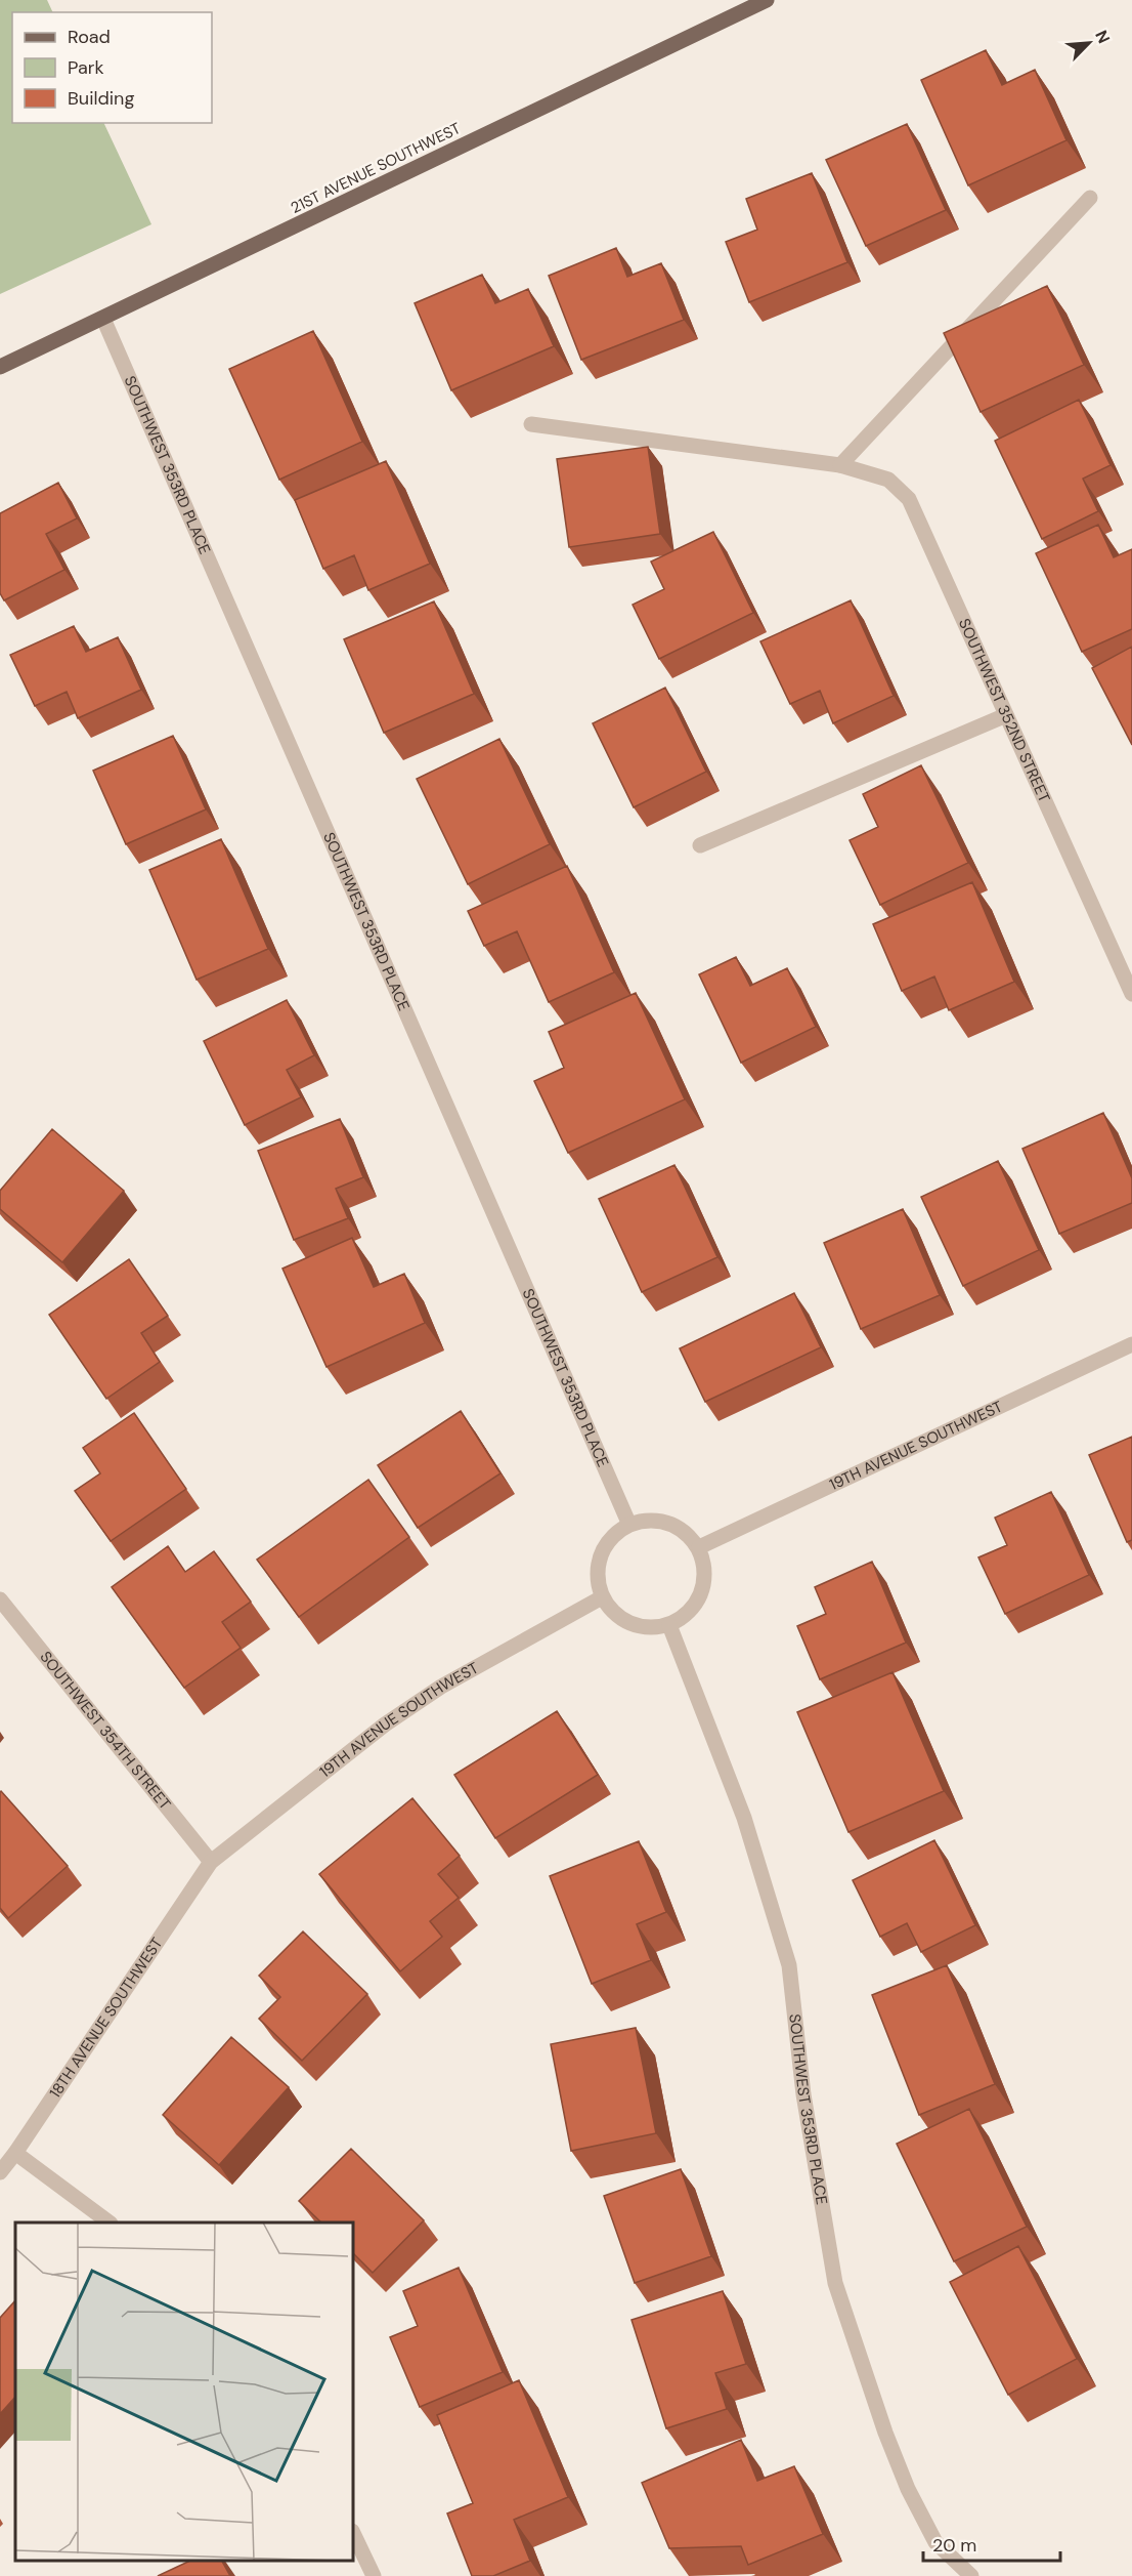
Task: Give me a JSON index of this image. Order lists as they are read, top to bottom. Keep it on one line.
{"streets":{"main road":["21ST AVENUE SOUTHWEST"],"street":["SOUTHWEST 353RD PLACE","SOUTHWEST 352ND STREET","19TH AVENUE SOUTHWEST","SOUTHWEST 354TH STREET","18TH AVENUE SOUTHWEST"]},"crossings":[["21ST AVENUE SOUTHWEST","SOUTHWEST 353RD PLACE"],["SOUTHWEST 353RD PLACE","19TH AVENUE SOUTHWEST"],["19TH AVENUE SOUTHWEST","SOUTHWEST 354TH STREET"],["19TH AVENUE SOUTHWEST","18TH AVENUE SOUTHWEST"],["SOUTHWEST 354TH STREET","18TH AVENUE SOUTHWEST"]],"legend":["Road","Park","Building"],"scale_bar":"20 m","north":"top right"}
